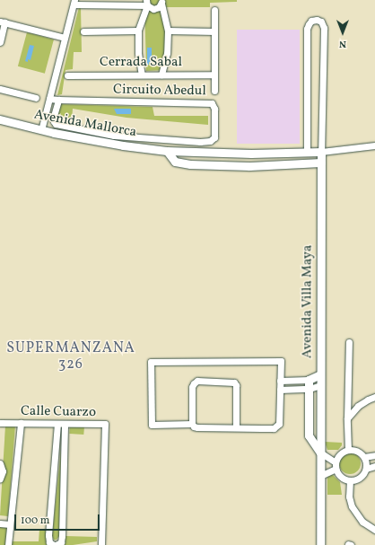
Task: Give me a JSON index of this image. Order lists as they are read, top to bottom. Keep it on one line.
{"streets":{"main road":["Avenida Mallorca","Avenida Villa Maya"],"street":["Cerrada Sabal","Circuito Abedul","Calle Cuarzo"]},"crossings":[["Avenida Mallorca","Avenida Villa Maya"]],"districts":["SUPERMANZANA 326"],"scale_bar":"100 m","north":"bottom"}
